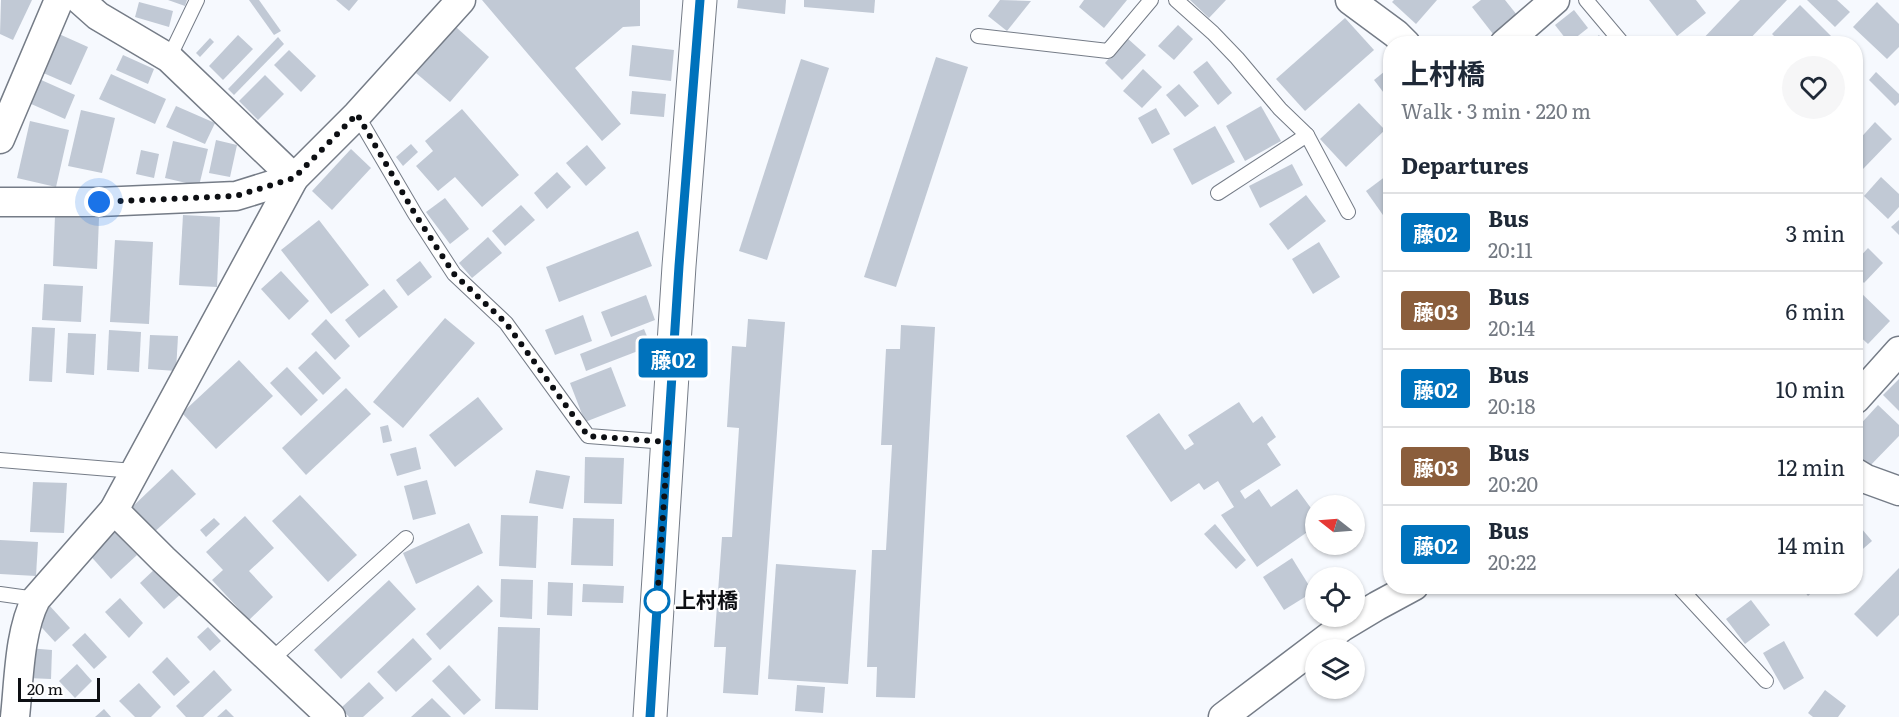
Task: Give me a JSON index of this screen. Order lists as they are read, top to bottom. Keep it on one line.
{"places":["上村橋"],"lines":["bus line 藤02"],"scale_bar":"20 m","north":"left","page":{"on_map":"藤02","heading":[["上村橋","Walk · 3 min · 220 m"],"Departures"],"list":[{"mark":"藤02","name":"Bus","note":"20:11","value":"3 min"},{"mark":"藤03","name":"Bus","note":"20:14","value":"6 min"},{"mark":"藤02","name":"Bus","note":"20:18","value":"10 min"},{"mark":"藤03","name":"Bus","note":"20:20","value":"12 min"},{"mark":"藤02","name":"Bus","note":"20:22","value":"14 min"}],"scale":"20 m"}}
